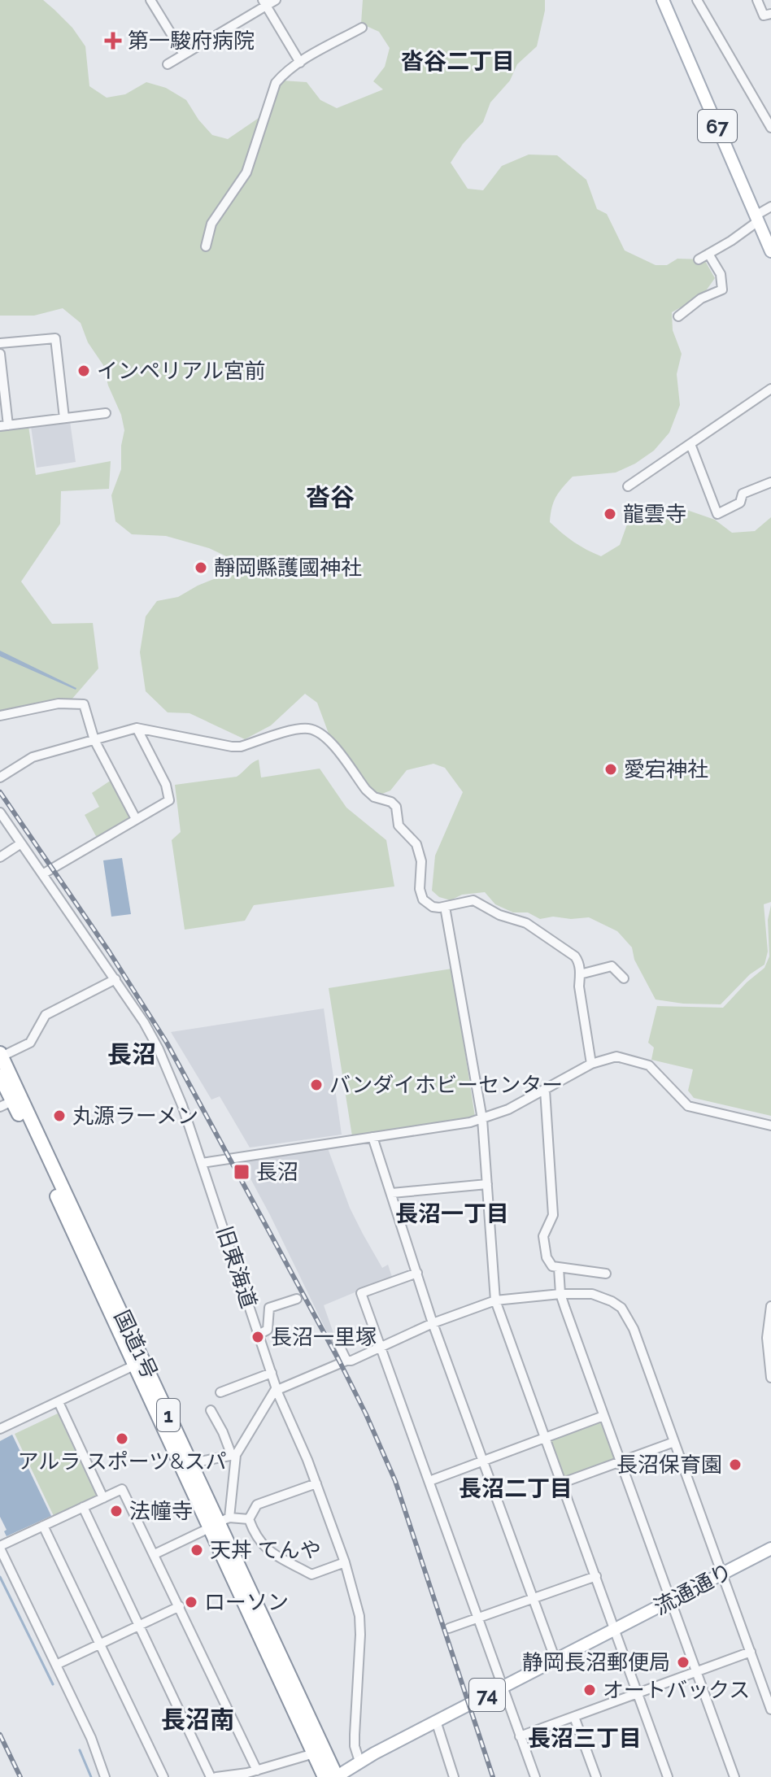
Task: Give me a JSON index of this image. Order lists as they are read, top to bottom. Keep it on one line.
{"streets":{"highway":["国道1号","1"],"main road":["67","流通通り","74"],"street":["旧東海道"]},"crossings":[["旧東海道","74"],["国道1号","74"],["流通通り","74"]],"districts":["沓谷二丁目","沓谷","長沼","長沼一丁目","長沼二丁目","長沼南","長沼三丁目"],"places":{"health":["第一駿府病院"],"other":["インペリアル宮前","龍雲寺","靜岡縣護國神社","愛宕神社","バンダイホビーセンター","丸源ラーメン","長沼一里塚","アルラ スポーツ&スパ","長沼保育園","法幢寺","天丼 てんや","ローソン","静岡長沼郵便局","オートバックス"],"transit":["長沼"]}}
